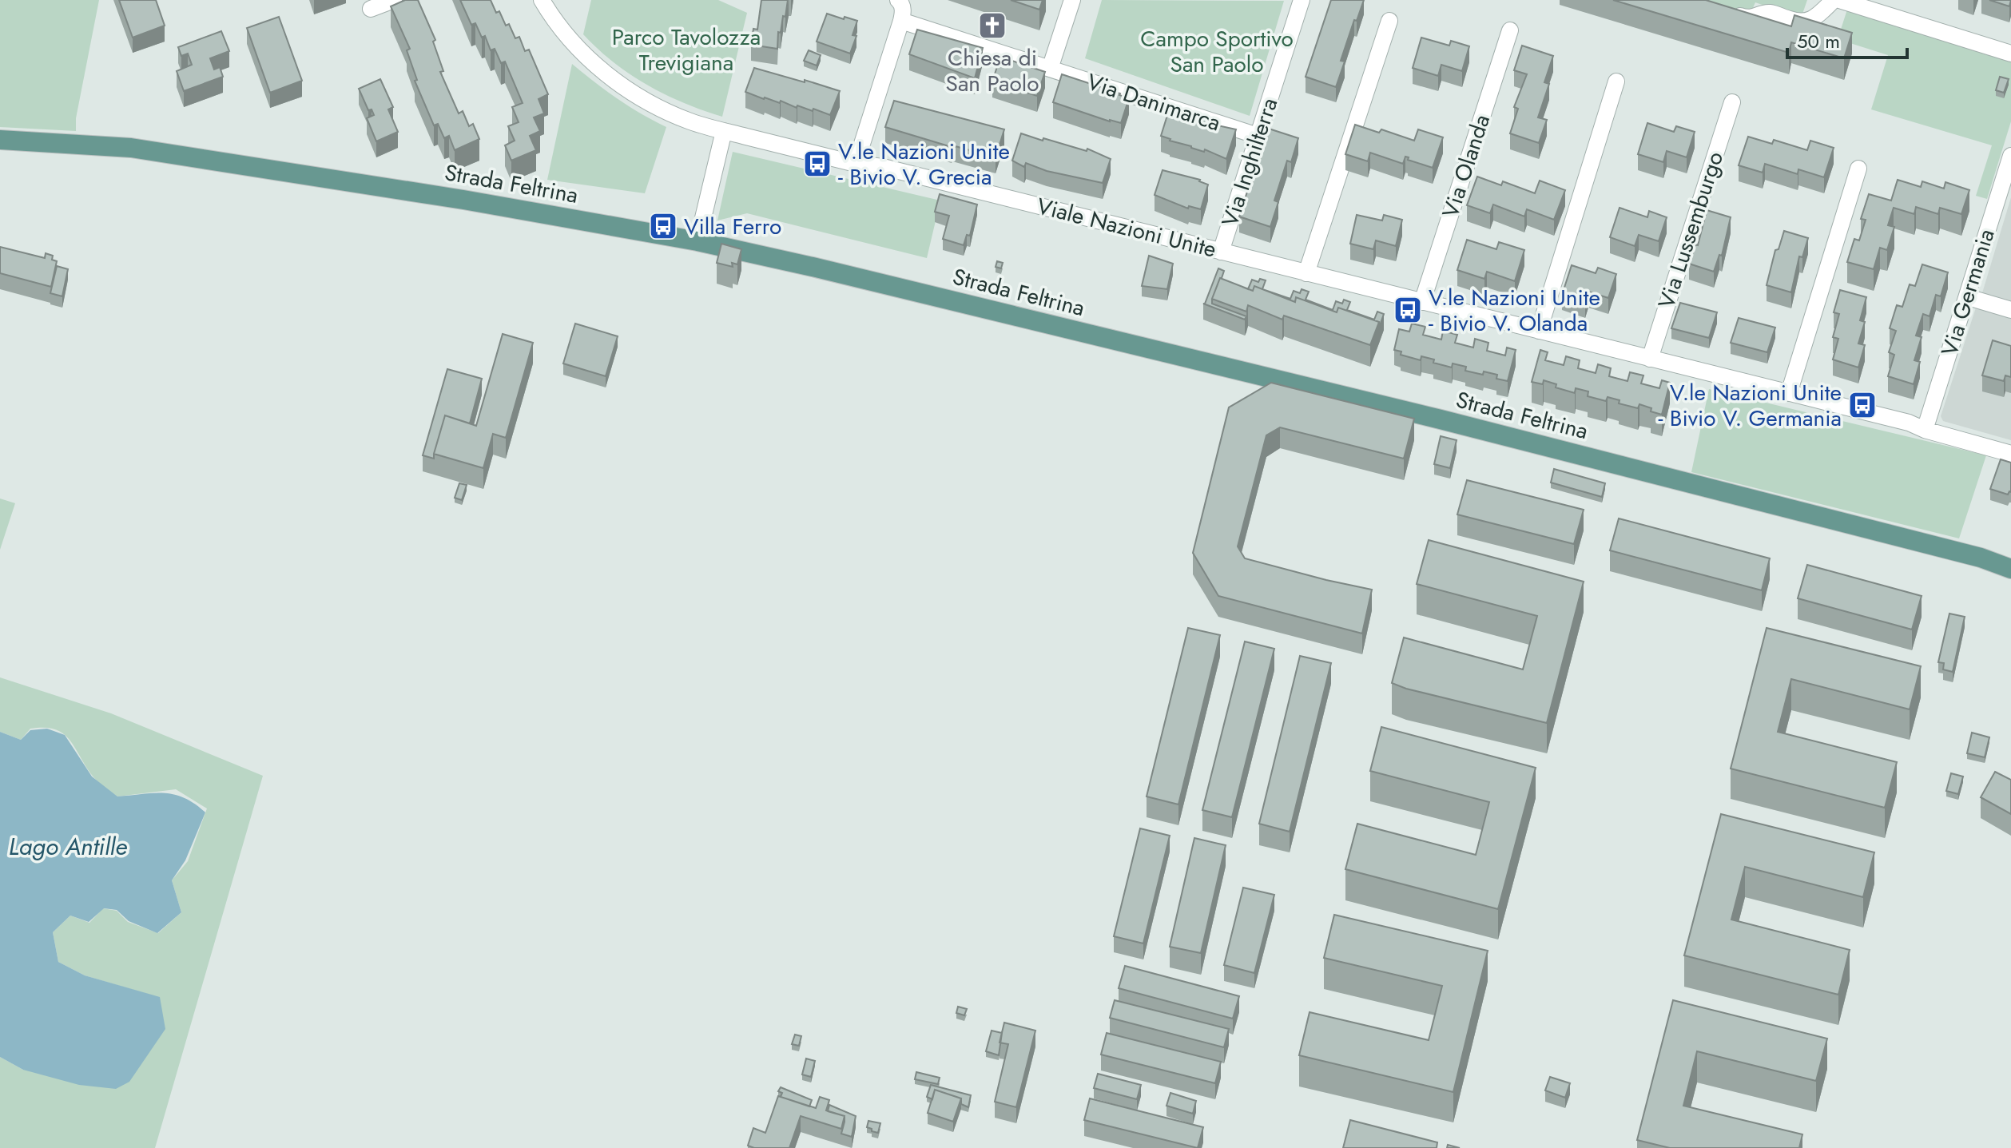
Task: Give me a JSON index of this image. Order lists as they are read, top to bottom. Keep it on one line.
{"streets":{"main road":["Strada Feltrina"],"street":["Via Danimarca","Via Inghilterra","Via Olanda","Viale Nazioni Unite","Via Lussemburgo","Via Germania"]},"crossings":[["Via Danimarca","Via Inghilterra"],["Via Inghilterra","Viale Nazioni Unite"],["Via Olanda","Viale Nazioni Unite"],["Viale Nazioni Unite","Via Lussemburgo"],["Viale Nazioni Unite","Via Germania"]],"water":["Lago Antille"],"parks":["Parco Tavolozza Trevigiana","Campo Sportivo San Paolo"],"places":{"church":["Chiesa di San Paolo"],"bus stop":["V.le Nazioni Unite - Bivio V. Grecia","Villa Ferro","V.le Nazioni Unite - Bivio V. Olanda","V.le Nazioni Unite - Bivio V. Germania"]},"scale_bar":"50 m"}
